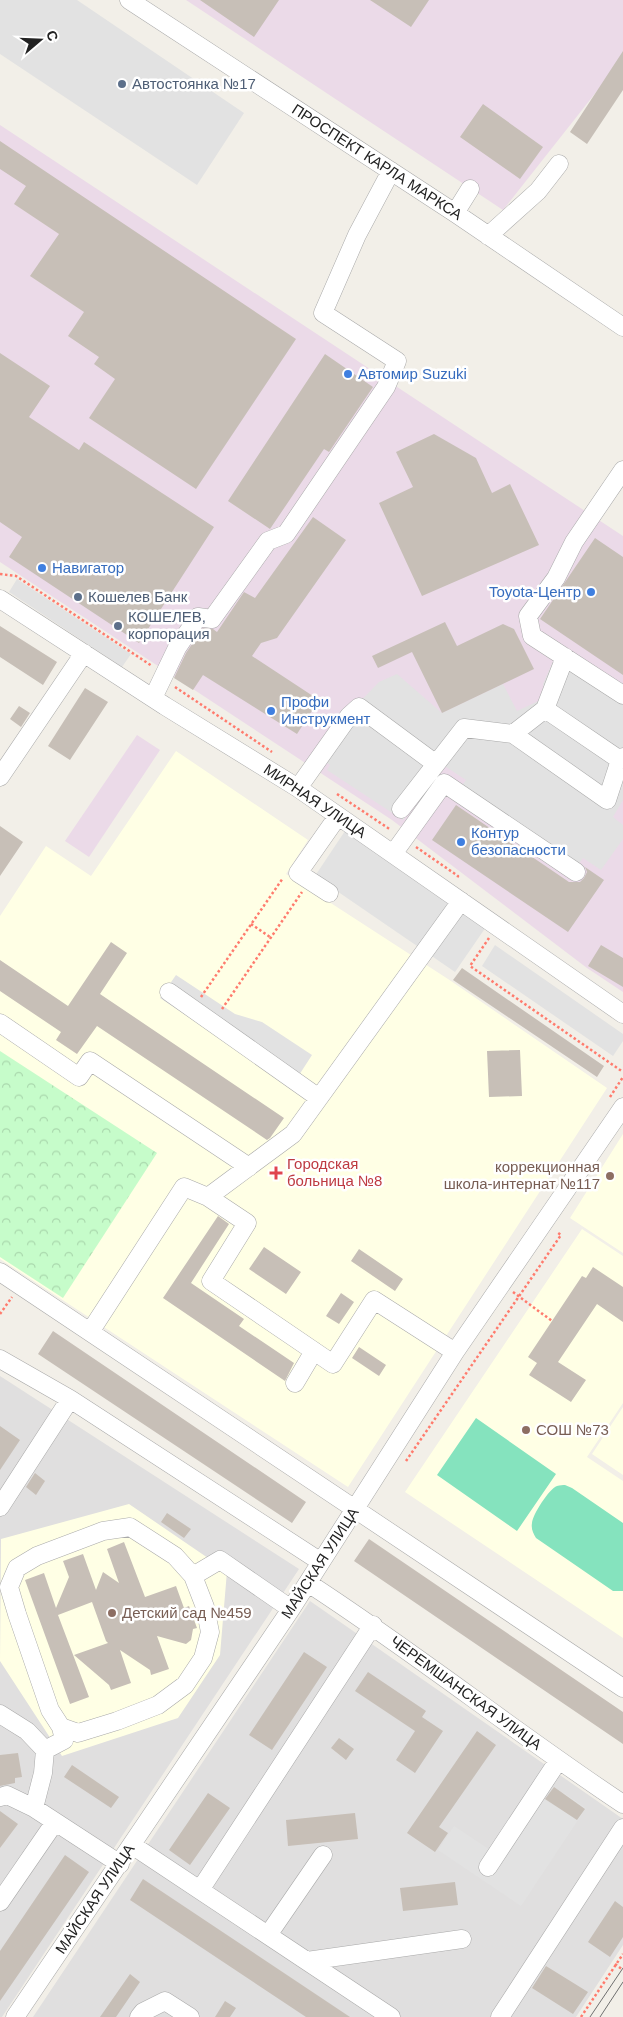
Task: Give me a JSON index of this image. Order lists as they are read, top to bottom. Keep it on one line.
{"streets":{"street":["ПРОСПЕКТ КАРЛА МАРКСА","МИРНАЯ УЛИЦА","МАЙСКАЯ УЛИЦА","ЧЕРЕМШАНСКАЯ УЛИЦА"]},"crossings":[["МАЙСКАЯ УЛИЦА","ЧЕРЕМШАНСКАЯ УЛИЦА"]],"places":{"other":["Автостоянка №17","Автомир Suzuki","Навигатор","Toyota-Центр","Кошелев Банк","КОШЕЛЕВ, корпорация","Профи Инструкмент","Контур безопасности","коррекционная школа-интернат №117","СОШ №73","Детский сад №459"],"health":["Городская больница №8"]},"north":"right"}
